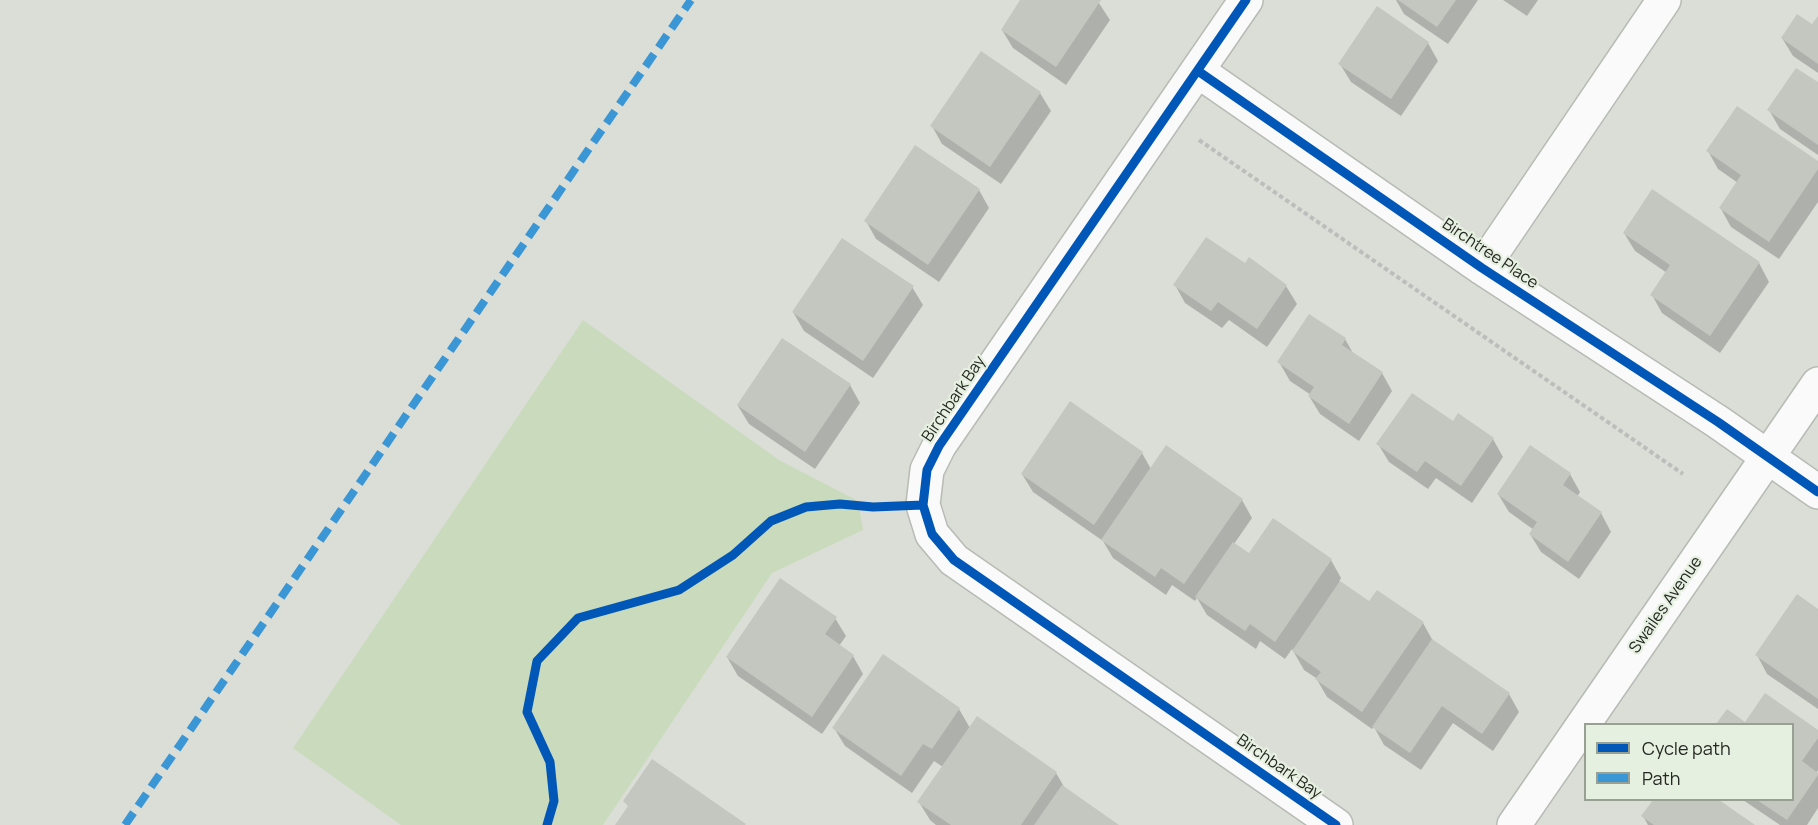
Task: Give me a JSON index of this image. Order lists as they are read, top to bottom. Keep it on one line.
{"streets":{"street":["Birchtree Place","Birchbark Bay","Swailes Avenue"]},"crossings":[["Birchtree Place","Birchbark Bay"],["Birchtree Place","Swailes Avenue"]],"legend":["Cycle path","Path"]}
